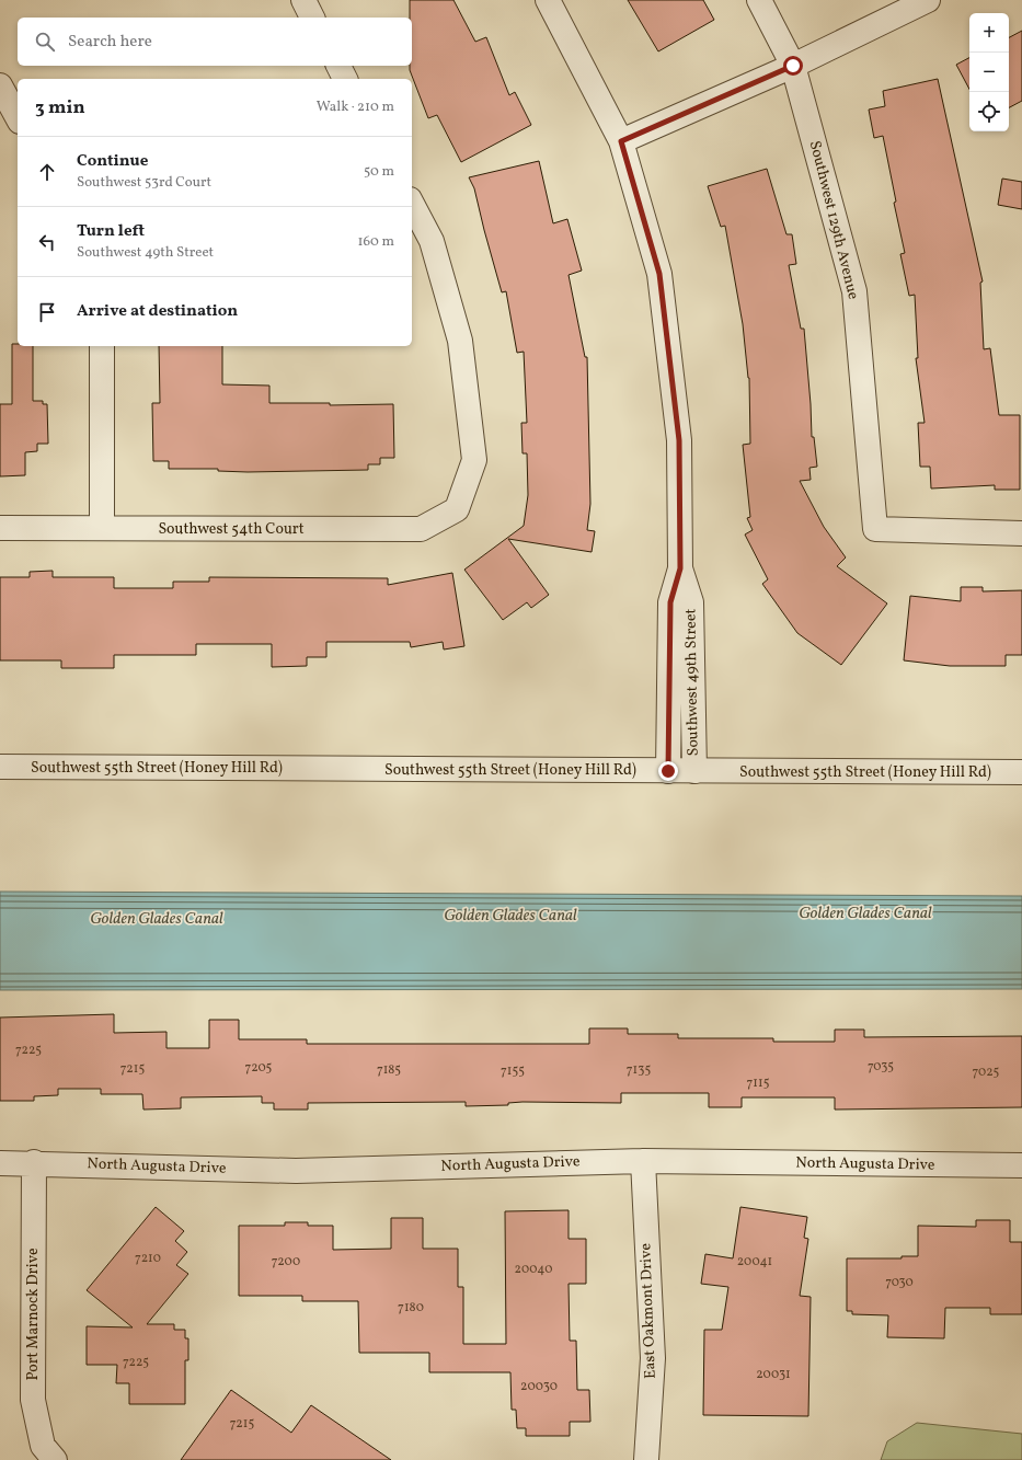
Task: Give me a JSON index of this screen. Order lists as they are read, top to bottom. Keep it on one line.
{"streets":{"street":["Southwest 129th Avenue","Southwest 54th Court","Southwest 49th Street","Southwest 55th Street (Honey Hill Rd)","North Augusta Drive","East Oakmont Drive","Port Marnock Drive"]},"crossings":[["Southwest 49th Street","Southwest 55th Street (Honey Hill Rd)"],["North Augusta Drive","East Oakmont Drive"],["North Augusta Drive","Port Marnock Drive"]],"water":["Golden Glades Canal"],"house_numbers":["7225","7035","7205","7215","7185","7135","7155","7025","7115","7210","7200","20041","20040","7030","7180","7225","20031","20030","7215"],"page":{"map_buttons":["+","−"],"search":"Search here","heading":["3 min","Walk · 210 m"],"list":[["Continue","Southwest 53rd Court","50 m"],["Turn left","Southwest 49th Street","160 m"],"Arrive at destination"]}}
